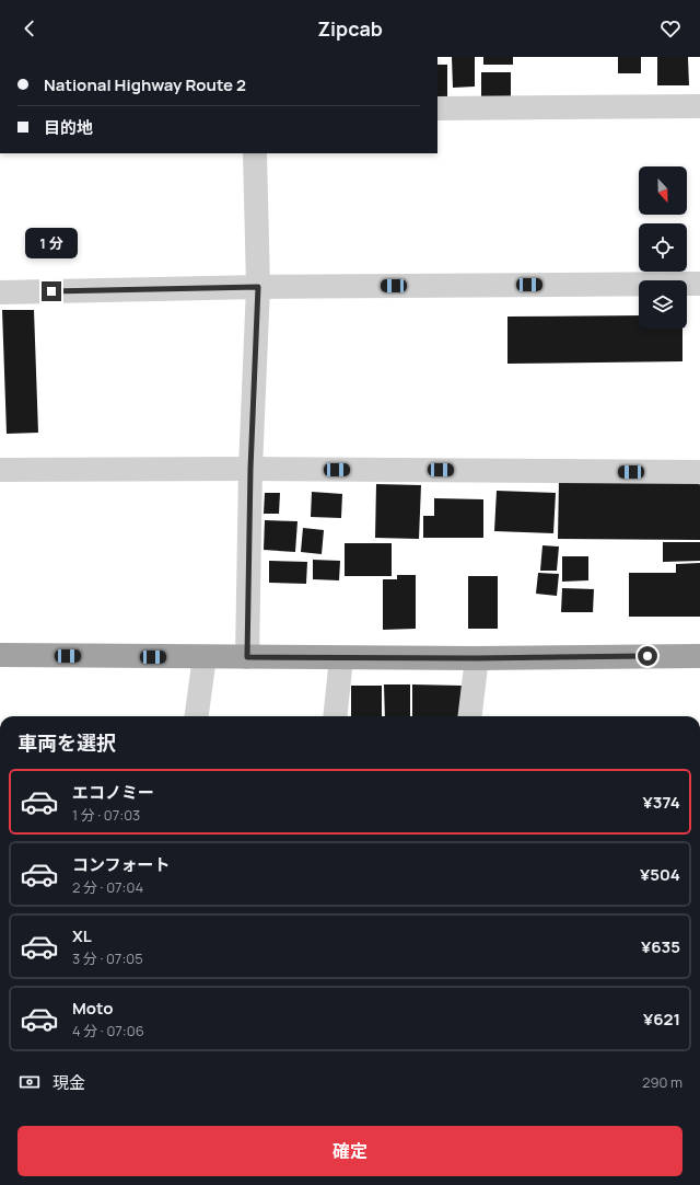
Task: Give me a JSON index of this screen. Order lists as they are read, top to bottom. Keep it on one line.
{"north":"bottom","page":{"header":"Zipcab","banner":["National Highway Route 2","目的地"],"bubble":"1 分","heading":"車両を選択","list":[{"name":"エコノミー","note":"1 分 · 07:03","value":"¥374"},{"name":"コンフォート","note":"2 分 · 07:04","value":"¥504"},{"name":"XL","note":"3 分 · 07:05","value":"¥635"},{"name":"Moto","note":"4 分 · 07:06","value":"¥621"}],"pay":["現金","290 m"],"buttons":"確定"}}
